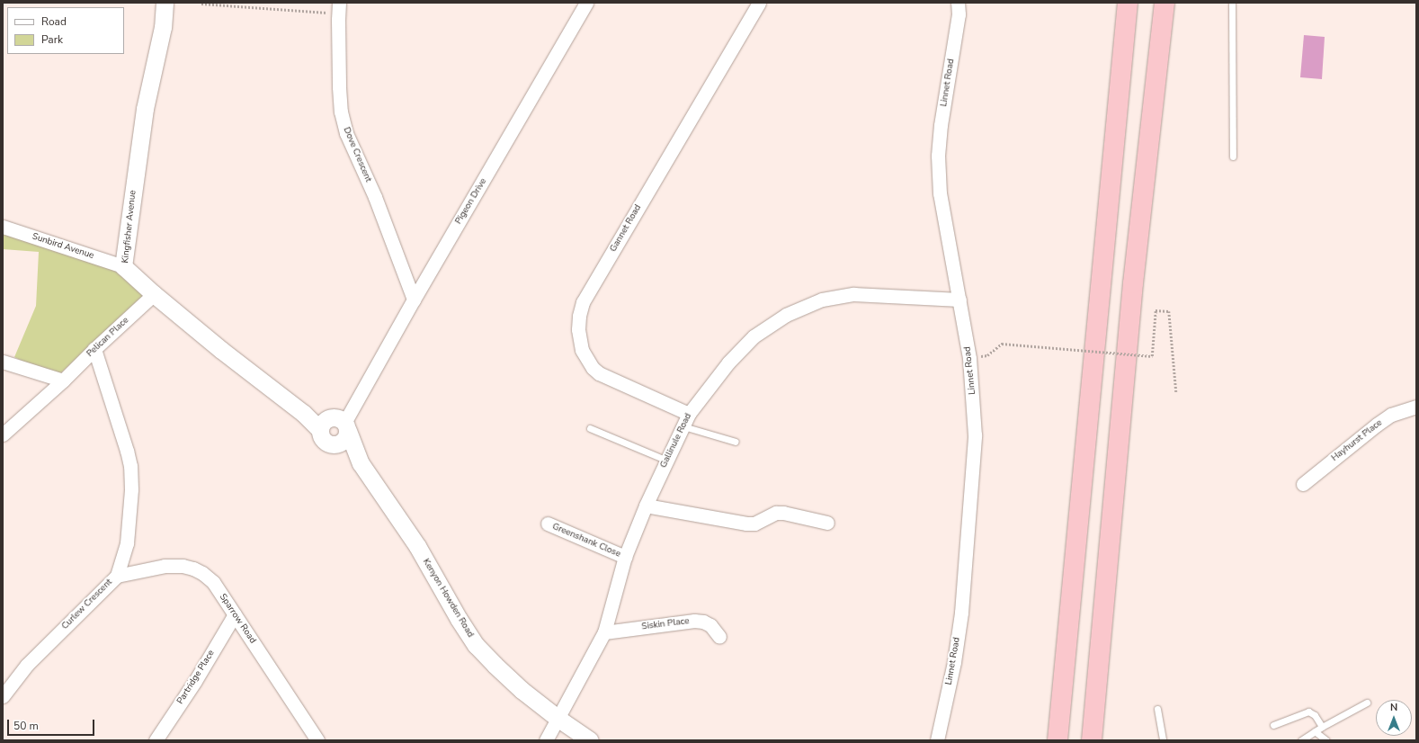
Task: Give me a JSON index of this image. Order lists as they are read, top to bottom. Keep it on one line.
{"streets":{"street":["Linnet Road","Dove Crescent","Pigeon Drive","Kingfisher Avenue","Gannet Road","Sunbird Avenue","Pelican Place","Gallinule Road","Hayhurst Place","Greenshank Close","Kenyon Howden Road","Curlew Crescent","Sparrow Road","Siskin Place","Partridge Place"]},"crossings":[["Linnet Road","Gallinule Road"],["Dove Crescent","Pigeon Drive"],["Pigeon Drive","Kingfisher Avenue"],["Pigeon Drive","Kenyon Howden Road"],["Kingfisher Avenue","Sunbird Avenue"],["Kingfisher Avenue","Pelican Place"],["Kingfisher Avenue","Kenyon Howden Road"],["Gannet Road","Gallinule Road"],["Pelican Place","Curlew Crescent"],["Gallinule Road","Greenshank Close"],["Gallinule Road","Kenyon Howden Road"],["Gallinule Road","Siskin Place"],["Curlew Crescent","Sparrow Road"],["Sparrow Road","Partridge Place"]],"legend":["Road","Park"],"scale_bar":"50 m","north":"top"}
